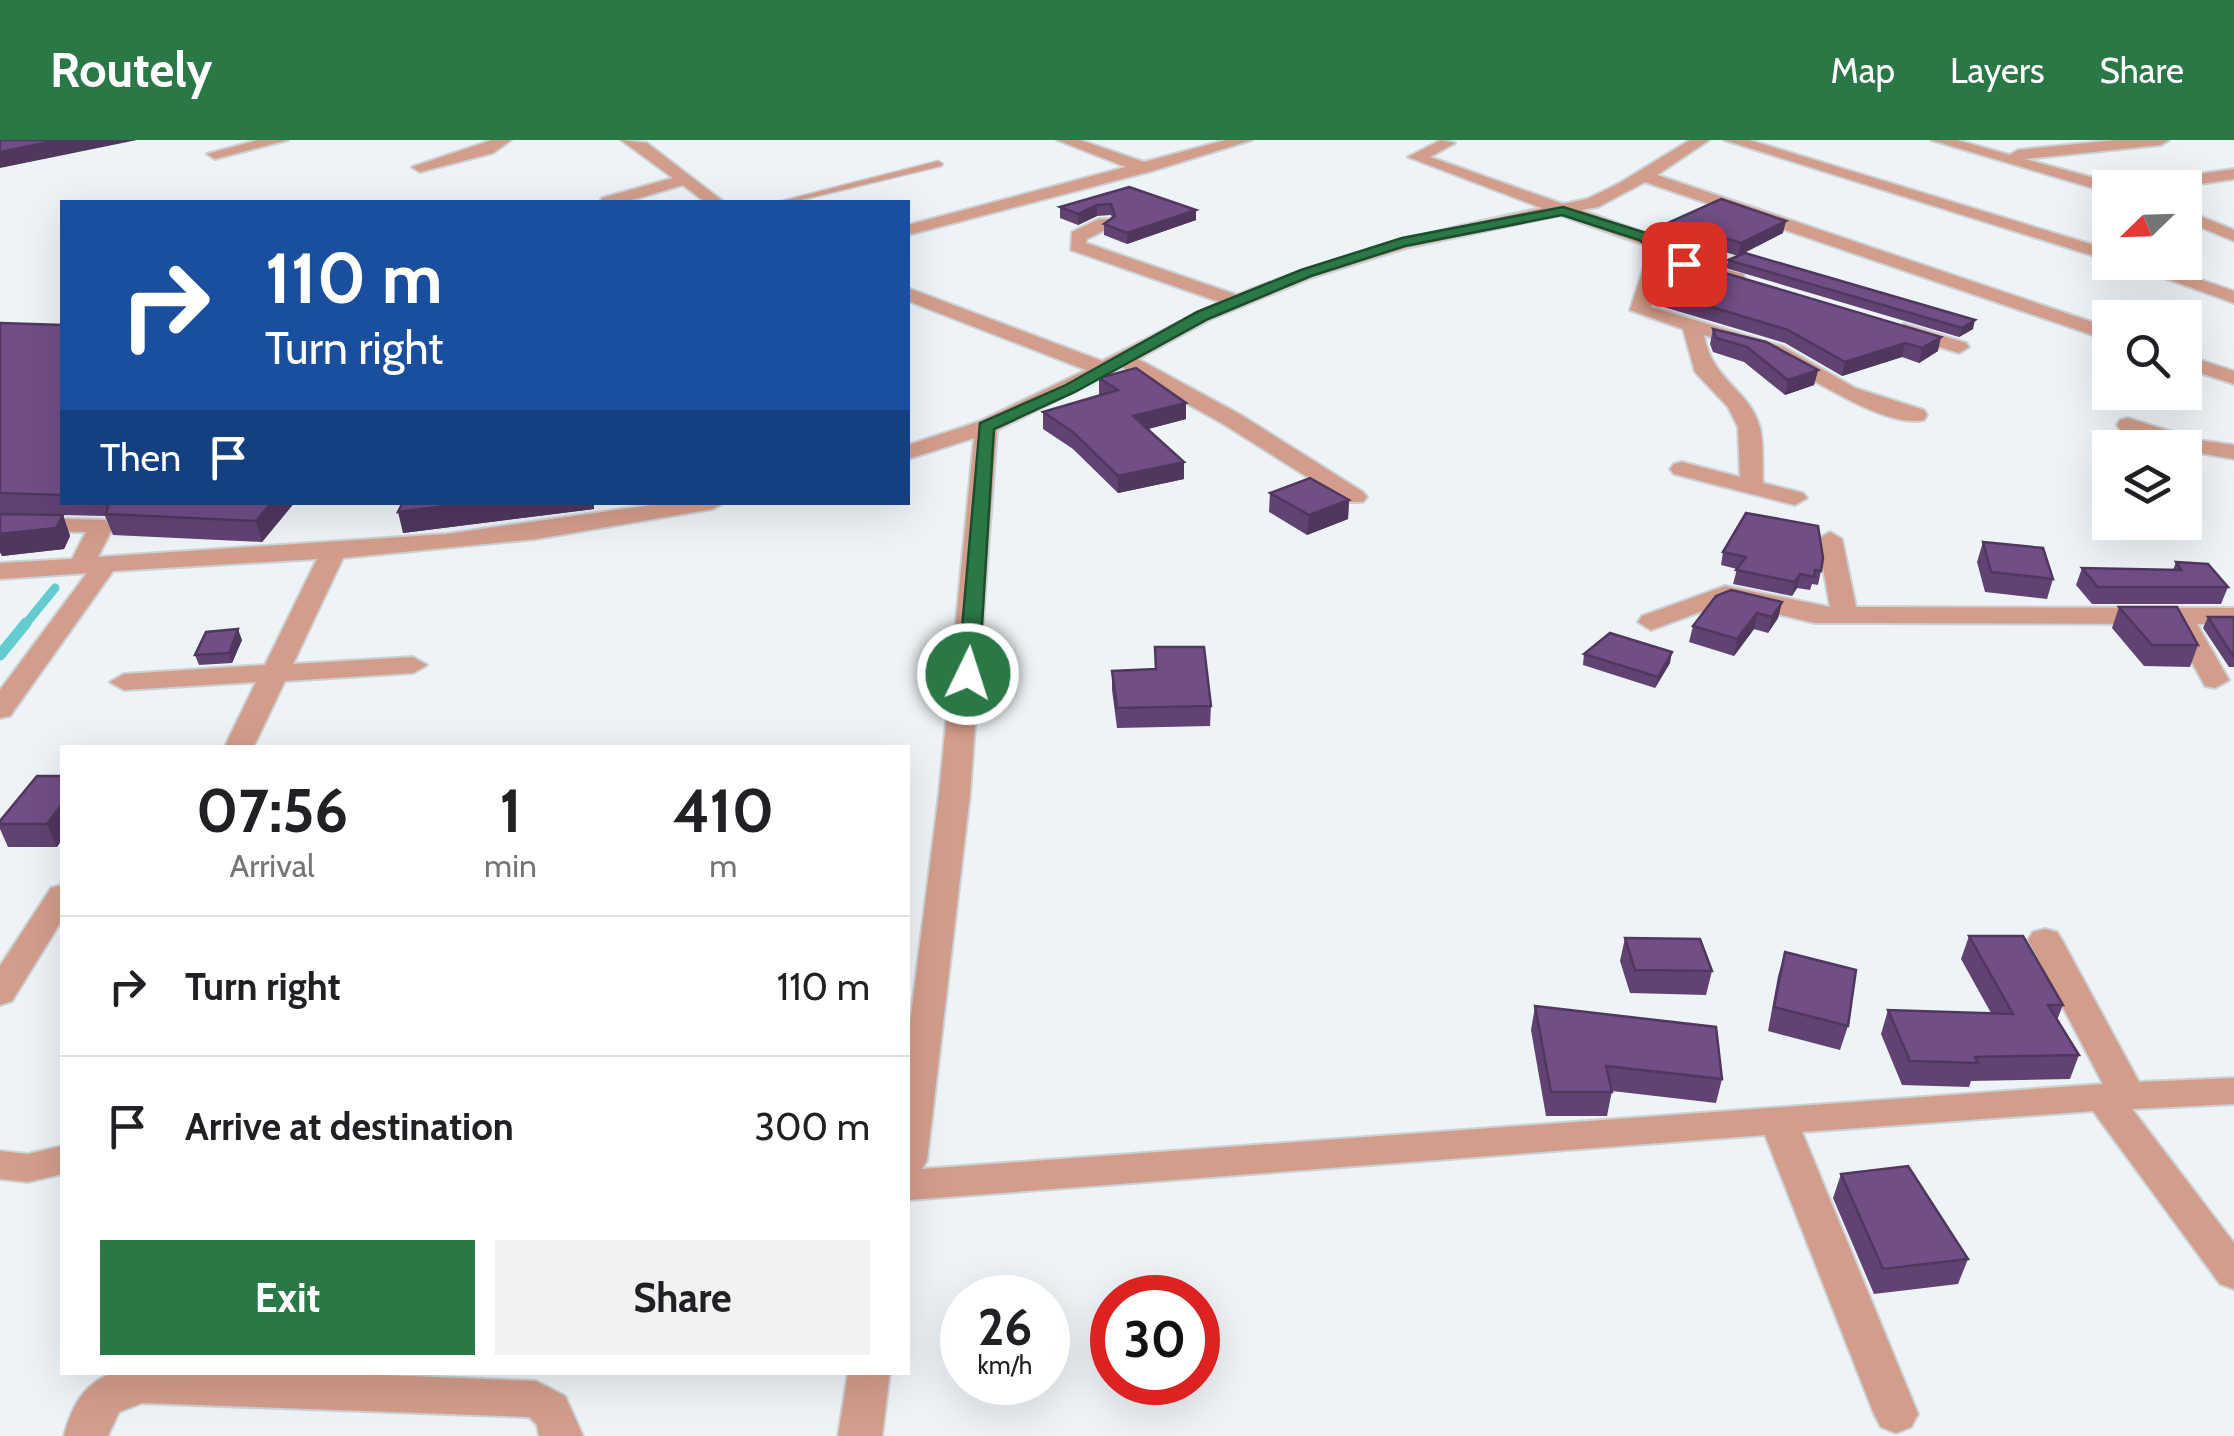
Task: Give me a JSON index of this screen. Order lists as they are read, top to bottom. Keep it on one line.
{"north":"bottom left","page":{"header":"Routely","nav":["Map","Layers","Share"],"turn":["110 m","Turn right"],"then":"Then","eta":["07:56","Arrival","1","min","410","m"],"list":[{"name":"Turn right","value":"110 m"},{"name":"Arrive at destination","value":"300 m"}],"buttons":["Exit","Share"],"speed":"26 km/h","limit":"30"}}
